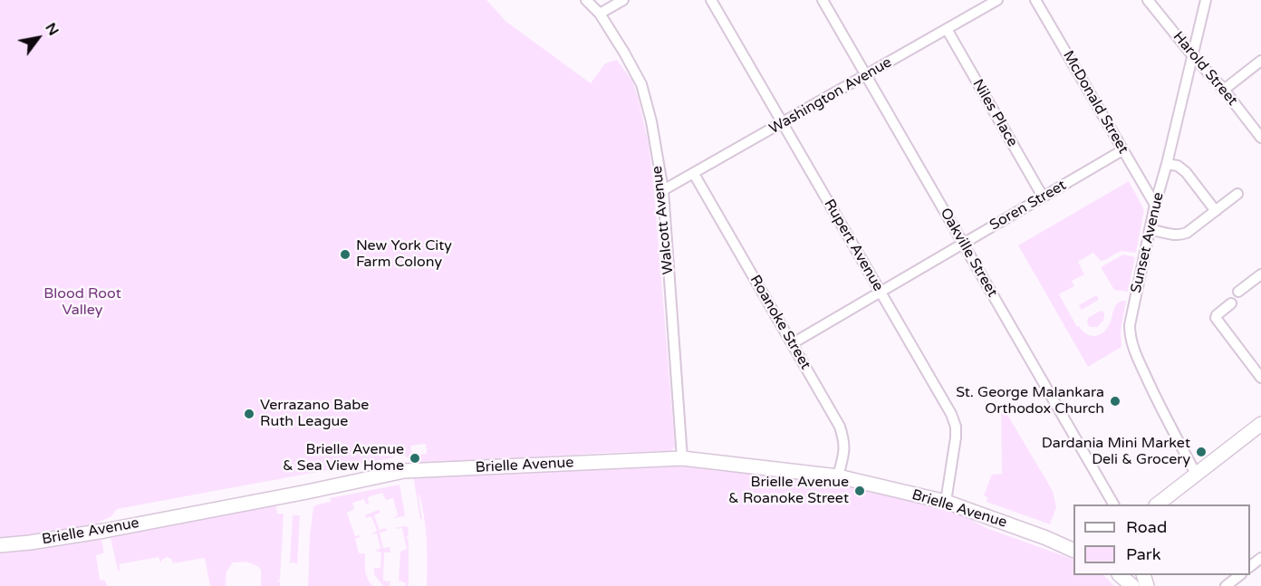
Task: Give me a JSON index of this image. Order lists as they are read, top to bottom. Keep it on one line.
{"streets":{"street":["Harold Street","Washington Avenue","McDonald Street","Niles Place","Soren Street","Walcott Avenue","Sunset Avenue","Rupert Avenue","Oakville Street","Roanoke Street","Brielle Avenue"]},"crossings":[["Harold Street","Sunset Avenue"],["Washington Avenue","Niles Place"],["Washington Avenue","Walcott Avenue"],["Washington Avenue","Rupert Avenue"],["Washington Avenue","Oakville Street"],["Washington Avenue","Roanoke Street"],["McDonald Street","Soren Street"],["McDonald Street","Sunset Avenue"],["Niles Place","Soren Street"],["Soren Street","Rupert Avenue"],["Soren Street","Oakville Street"],["Soren Street","Roanoke Street"],["Walcott Avenue","Brielle Avenue"],["Rupert Avenue","Brielle Avenue"],["Roanoke Street","Brielle Avenue"]],"parks":["Blood Root Valley"],"places":["New York City Farm Colony","St. George Malankara Orthodox Church","Verrazano Babe Ruth League","Dardania Mini Market Deli & Grocery","Brielle Avenue & Sea View Home","Brielle Avenue & Roanoke Street"],"legend":["Road","Park"],"north":"top right"}
